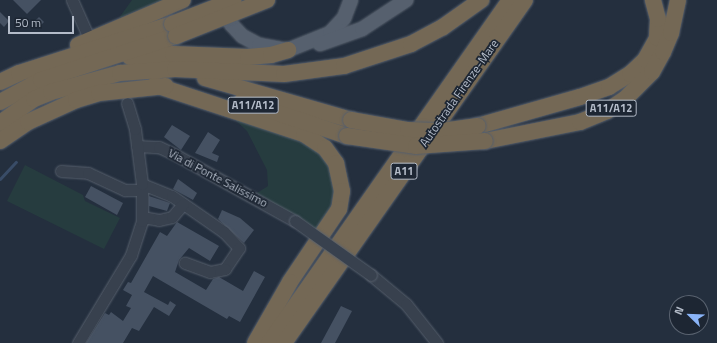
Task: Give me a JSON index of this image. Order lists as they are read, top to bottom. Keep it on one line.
{"streets":{"highway":["Autostrada Firenze-Mare","A11/A12","A11"],"street":["Via di Ponte Salissimo"]},"scale_bar":"50 m","north":"top left"}
